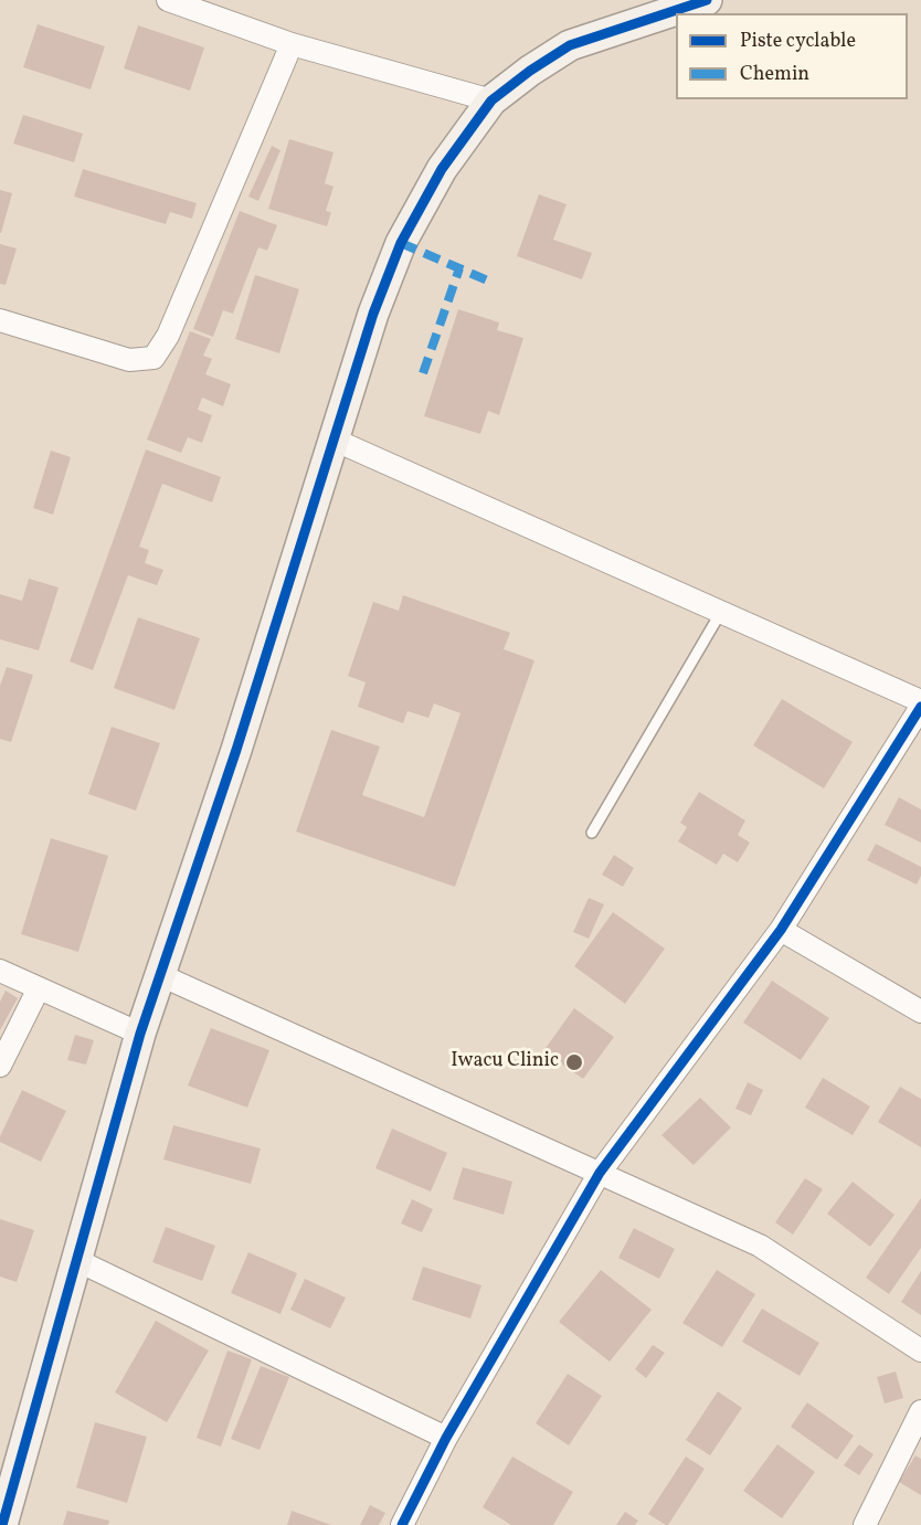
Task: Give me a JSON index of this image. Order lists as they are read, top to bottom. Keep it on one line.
{"places":["Iwacu Clinic"],"legend":["Piste cyclable","Chemin"]}
